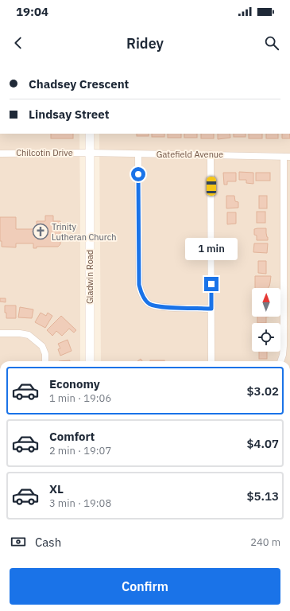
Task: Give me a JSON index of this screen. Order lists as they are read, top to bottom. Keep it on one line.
{"streets":{"main road":["Gladwin Road"],"street":["Chilcotin Drive","Gatefield Avenue"]},"crossings":[["Chilcotin Drive","Gatefield Avenue"],["Chilcotin Drive","Gladwin Road"],["Gatefield Avenue","Gladwin Road"]],"places":{"church":["Trinity Lutheran Church"]},"north":"top","page":{"status":"19:04","header":"Ridey","banner":["Chadsey Crescent","Lindsay Street"],"bubble":"1 min","list":[{"name":"Economy","note":"1 min · 19:06","value":"$3.02"},{"name":"Comfort","note":"2 min · 19:07","value":"$4.07"},{"name":"XL","note":"3 min · 19:08","value":"$5.13"}],"pay":["Cash","240 m"],"buttons":"Confirm"}}
